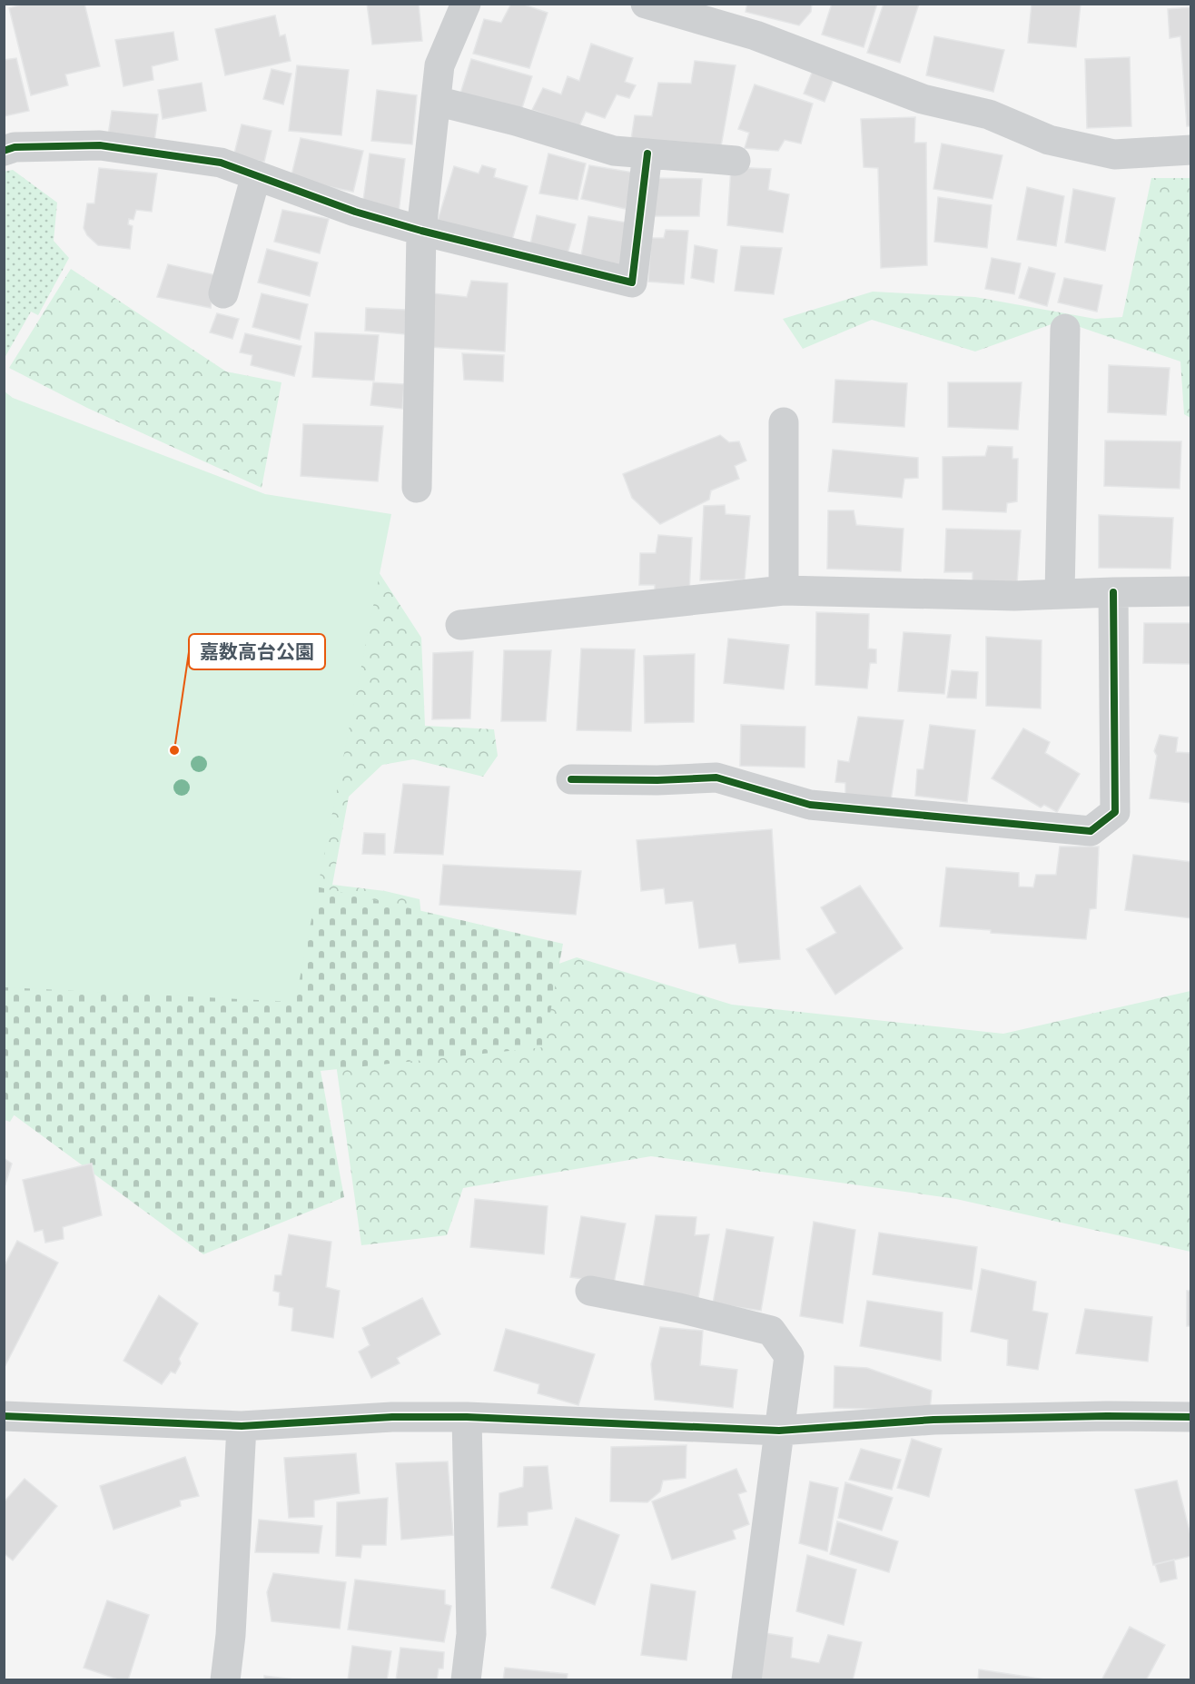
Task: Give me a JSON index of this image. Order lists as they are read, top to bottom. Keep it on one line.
{"places":["嘉数高台公園"]}
